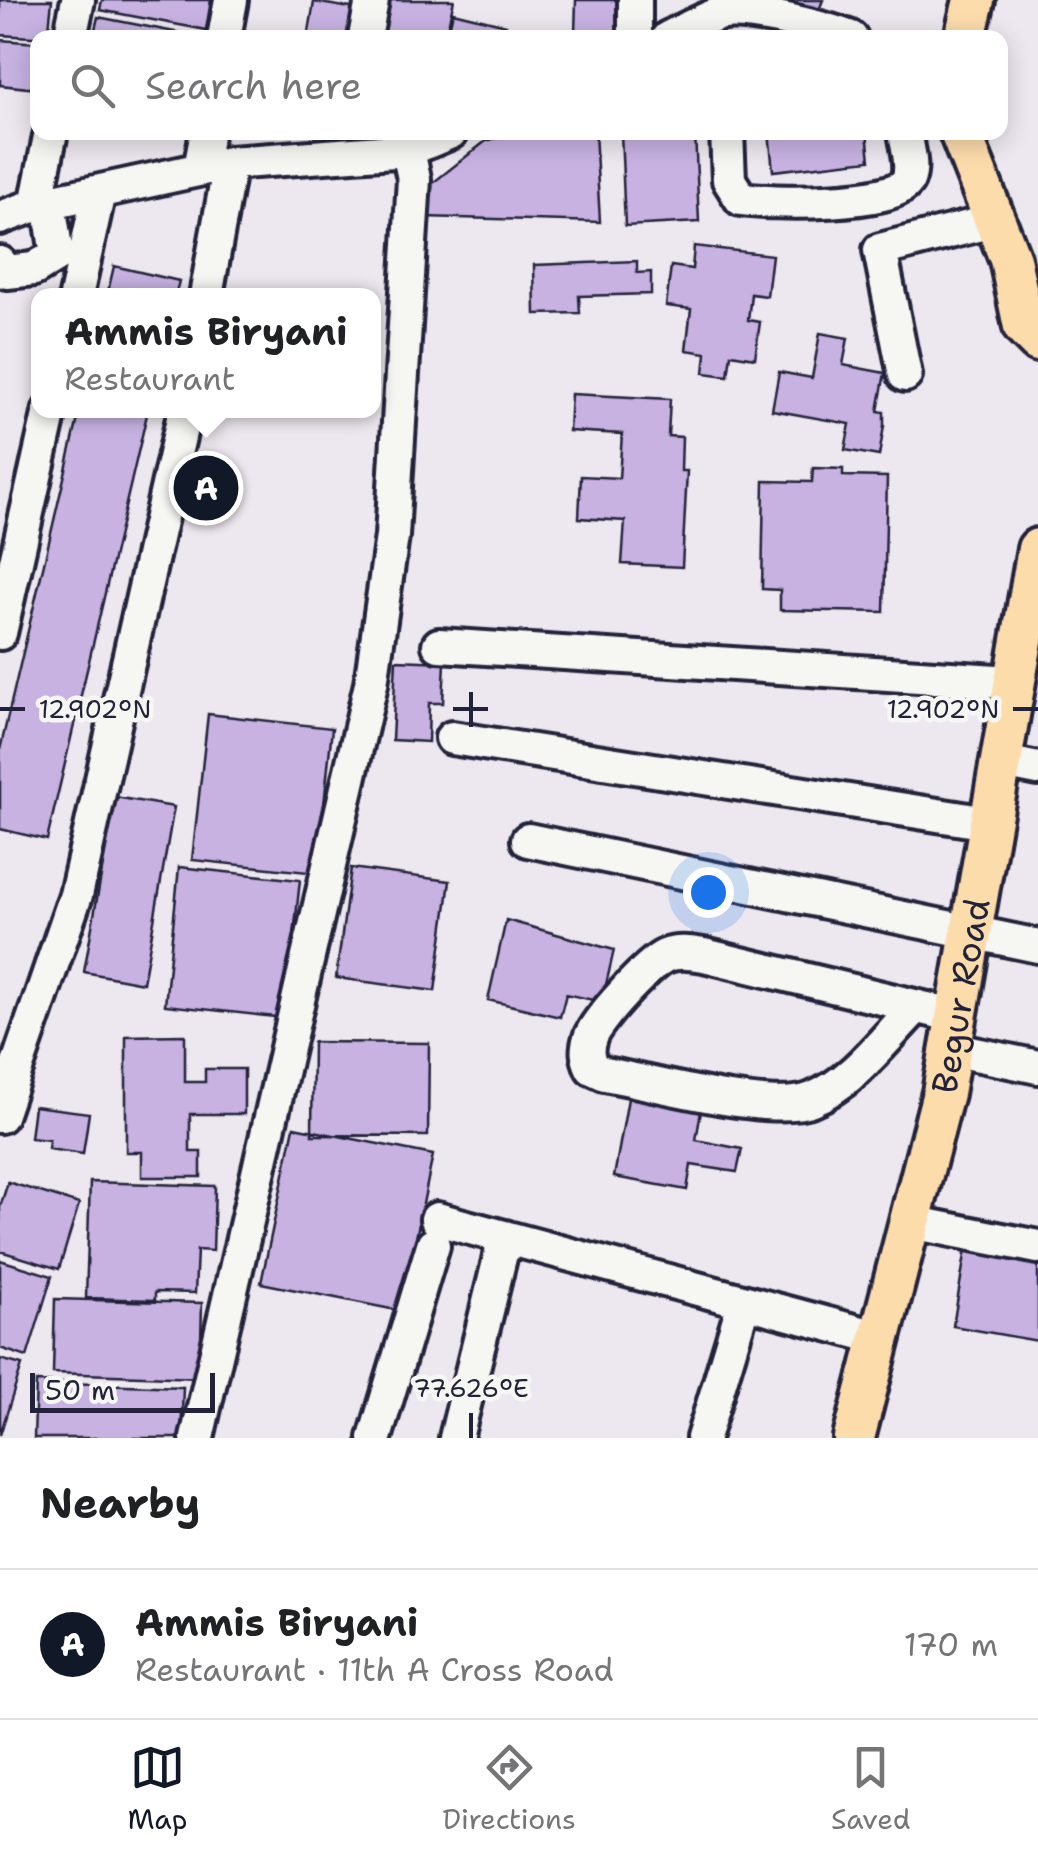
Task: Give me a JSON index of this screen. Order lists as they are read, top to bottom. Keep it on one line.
{"streets":{"main road":["Begur Road"]},"scale_bar":"50 m","page":{"search":"Search here","popup":["Ammis Biryani","Restaurant"],"pins":"A","scale":"50 m","heading":"Nearby","list":[{"mark":"A","name":"Ammis Biryani","note":"Restaurant · 11th A Cross Road","value":"170 m"}],"nav":["Map","Directions","Saved"]},"coordinates":["12.902°N","77.626°E"]}
